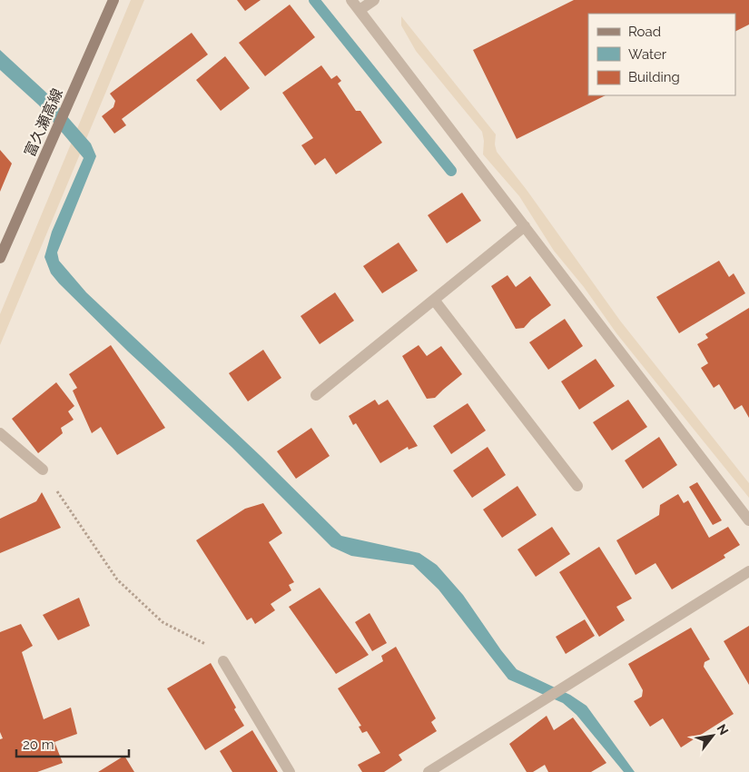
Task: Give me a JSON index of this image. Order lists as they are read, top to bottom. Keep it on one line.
{"streets":{"main road":["富久瀬高線"]},"legend":["Road","Water","Building"],"scale_bar":"20 m","north":"top right"}
